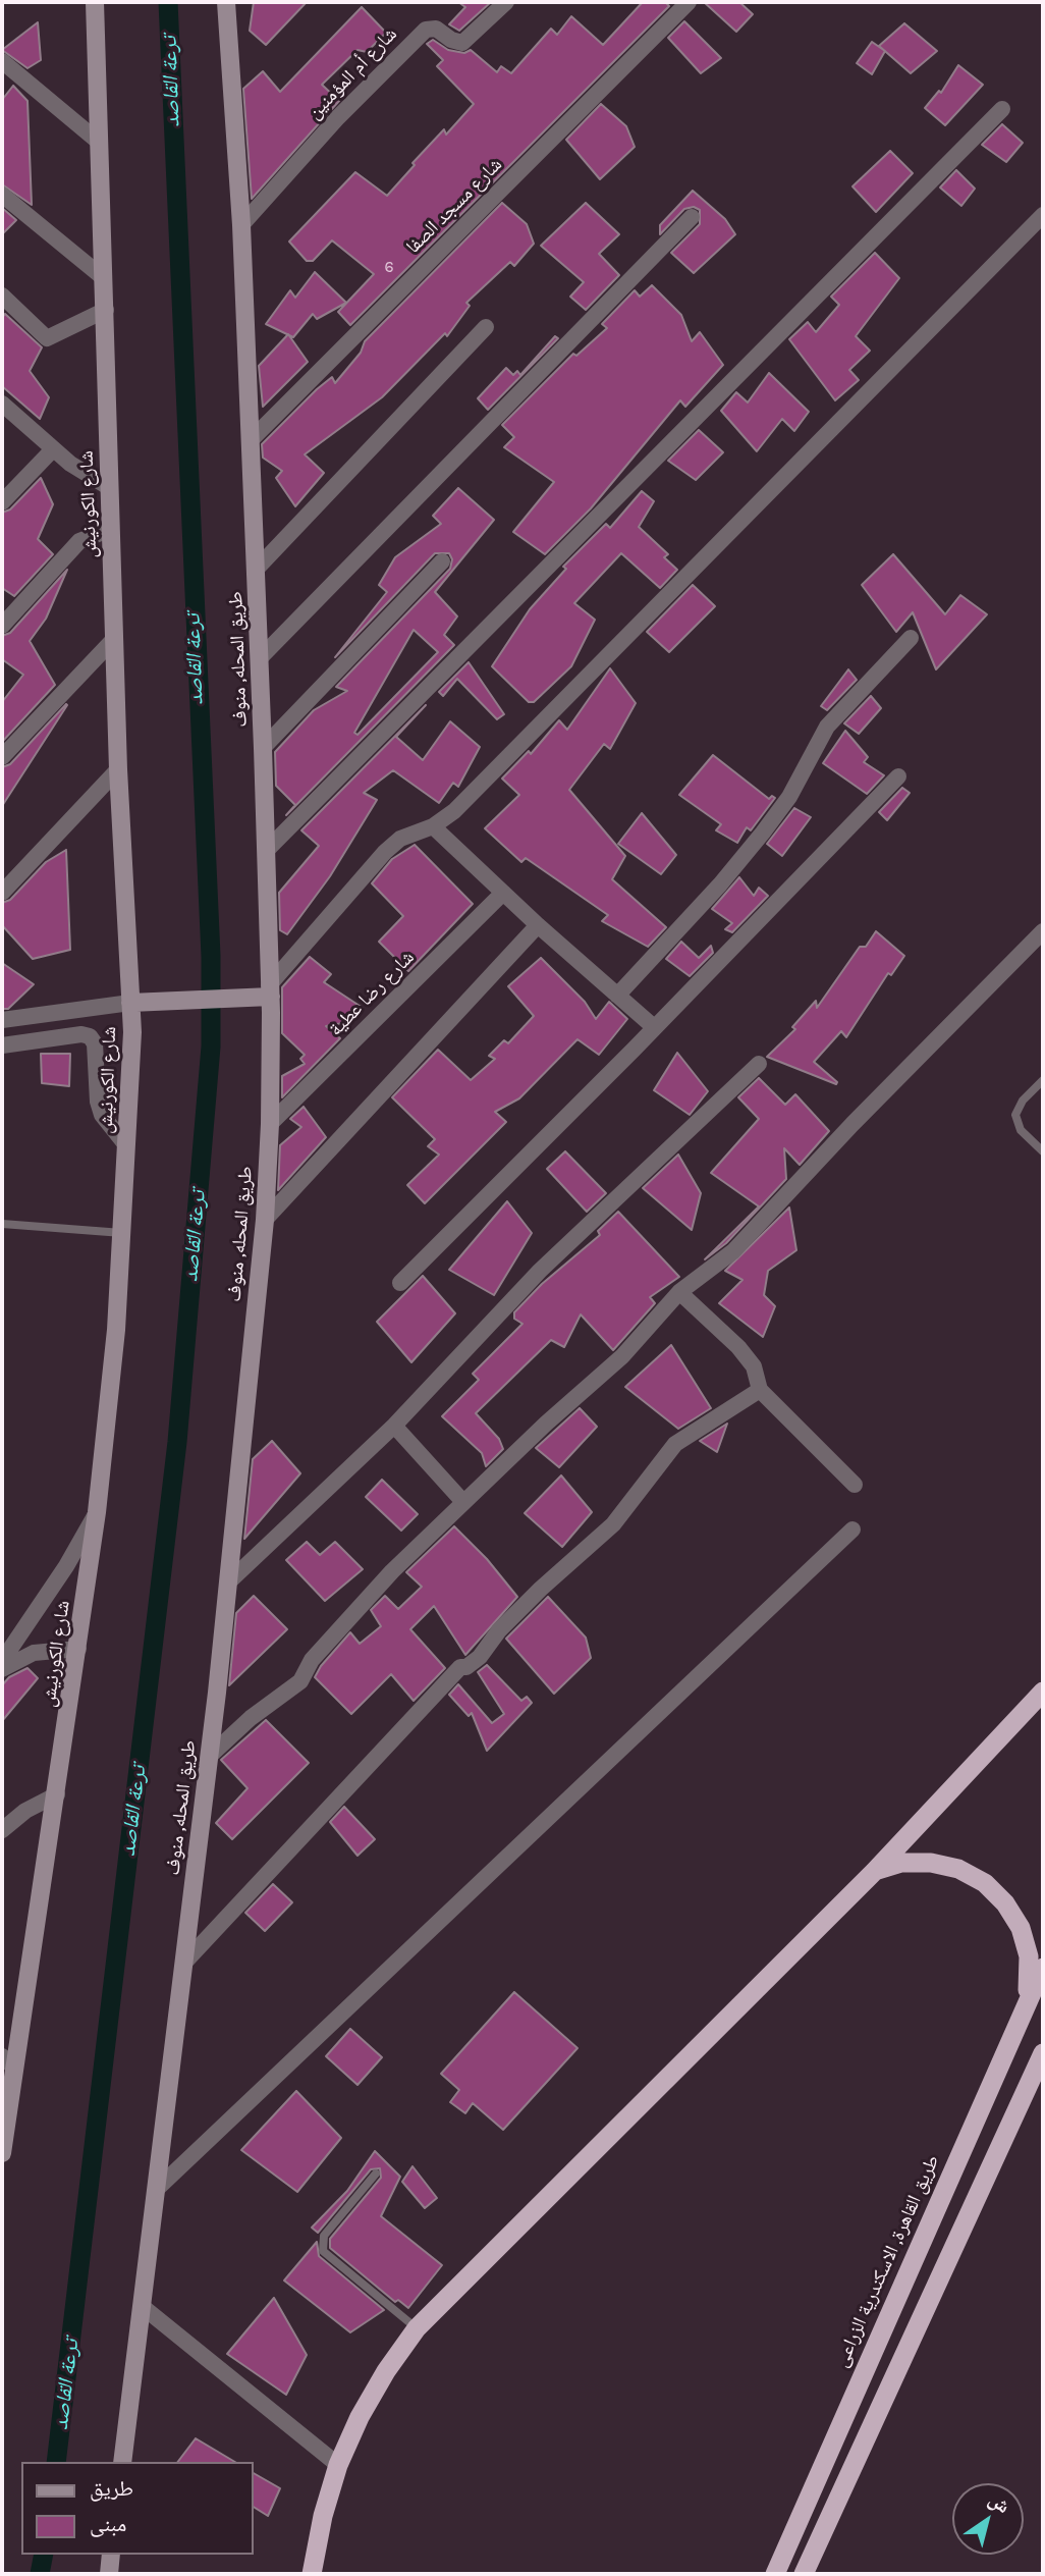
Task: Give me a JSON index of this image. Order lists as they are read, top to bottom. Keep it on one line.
{"streets":{"highway":["طريق القاهرة, الاسكندرية الزراعى"],"main road":["شارع الكورنيش","طريق المحله, منوف"],"street":["شارع أم المؤمنين","شارع مسجد الصفا","شارع رضا عطية"]},"crossings":[["شارع أم المؤمنين","طريق المحله, منوف"],["شارع مسجد الصفا","طريق المحله, منوف"],["طريق المحله, منوف","شارع رضا عطية"]],"water":["ترعة القاصد"],"house_numbers":["6"],"legend":["طريق","مبنى"],"north":"top right"}
